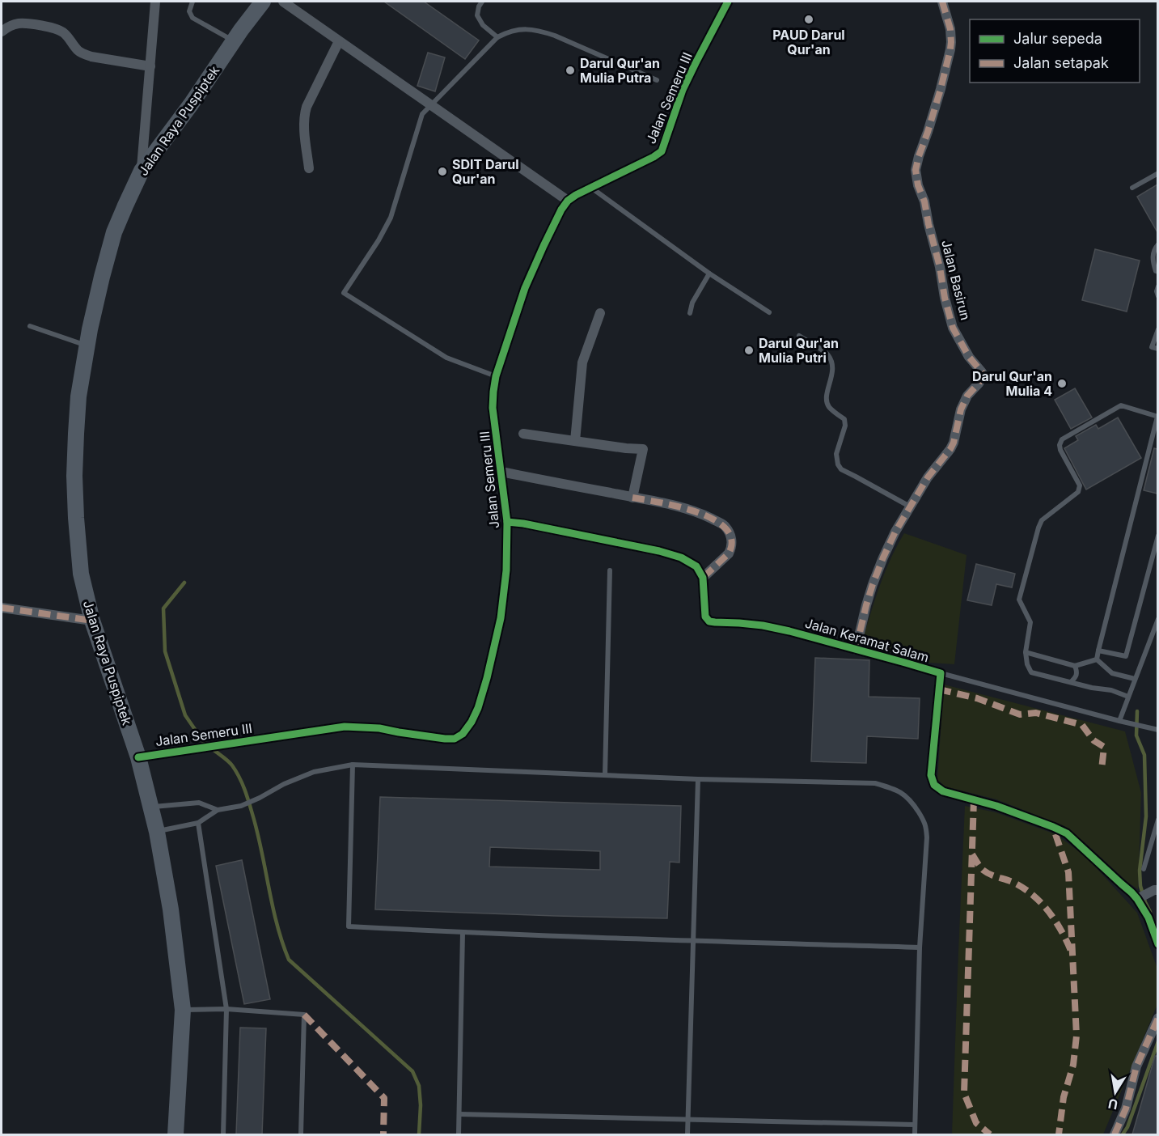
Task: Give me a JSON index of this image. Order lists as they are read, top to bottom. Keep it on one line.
{"streets":{"main road":["Jalan Raya Puspiptek"],"street":["Jalan Semeru III","Jalan Basirun","Jalan Keramat Salam"]},"crossings":[["Jalan Semeru III","Jalan Raya Puspiptek"],["Jalan Basirun","Jalan Keramat Salam"]],"places":["PAUD Darul Qur'an","Darul Qur'an Mulia Putra","SDIT Darul Qur'an","Darul Qur'an Mulia Putri","Darul Qur'an Mulia 4"],"legend":["Jalur sepeda","Jalan setapak"],"north":"bottom"}
